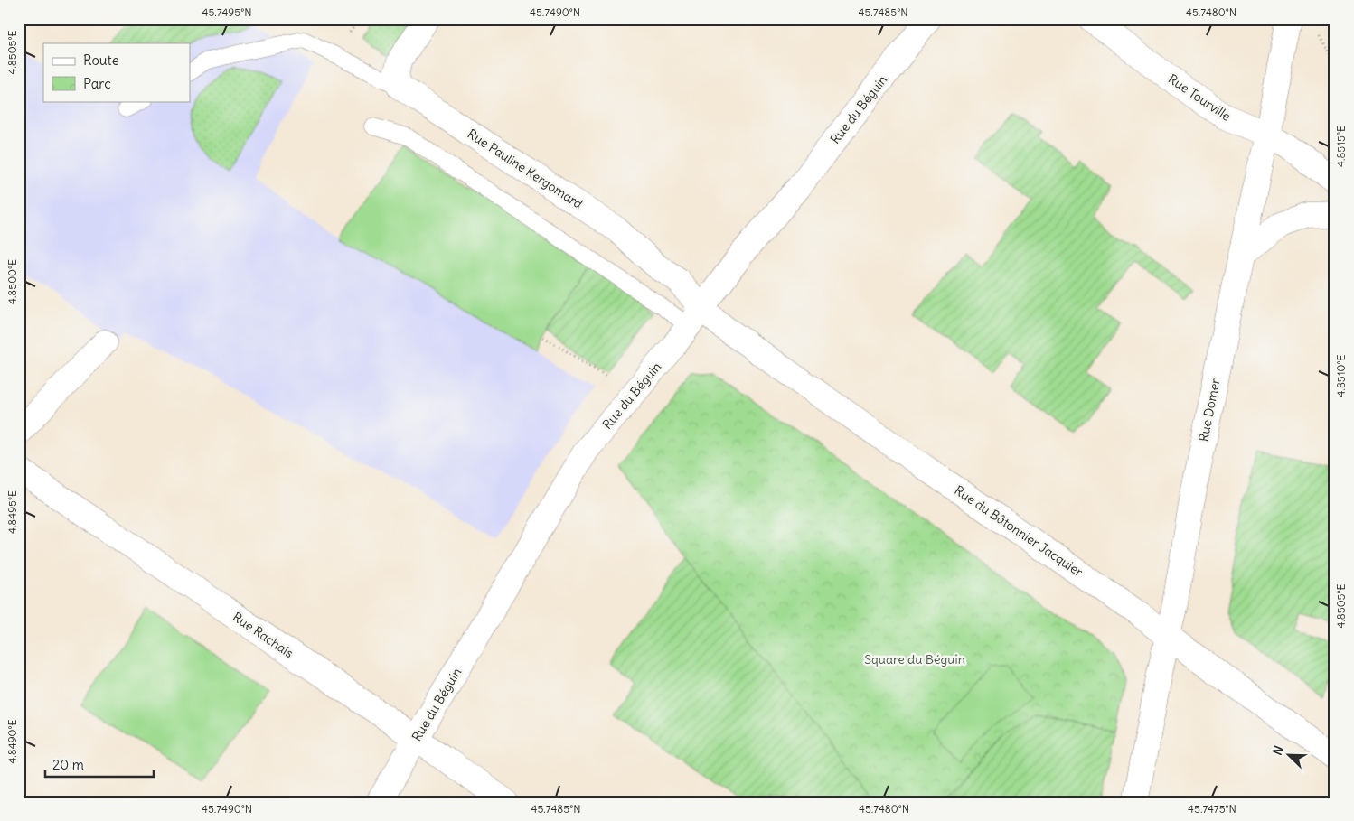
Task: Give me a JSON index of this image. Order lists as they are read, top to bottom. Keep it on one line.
{"streets":{"street":["Rue Tourville","Rue du Béguin","Rue Pauline Kergomard","Rue Domer","Rue du Bâtonnier Jacquier","Rue Rachais"]},"crossings":[["Rue Tourville","Rue Domer"],["Rue du Béguin","Rue Pauline Kergomard"],["Rue du Béguin","Rue du Bâtonnier Jacquier"],["Rue du Béguin","Rue Rachais"],["Rue Pauline Kergomard","Rue du Bâtonnier Jacquier"],["Rue Domer","Rue du Bâtonnier Jacquier"]],"parks":["Square du Béguin"],"legend":["Route","Parc"],"scale_bar":"20 m","north":"top left","coordinates":["45.7495°N","45.7490°N","45.7485°N","45.7480°N","4.8505°E","4.8515°E","4.8500°E","4.8510°E","4.8495°E","4.8490°E","45.7475°N"]}
